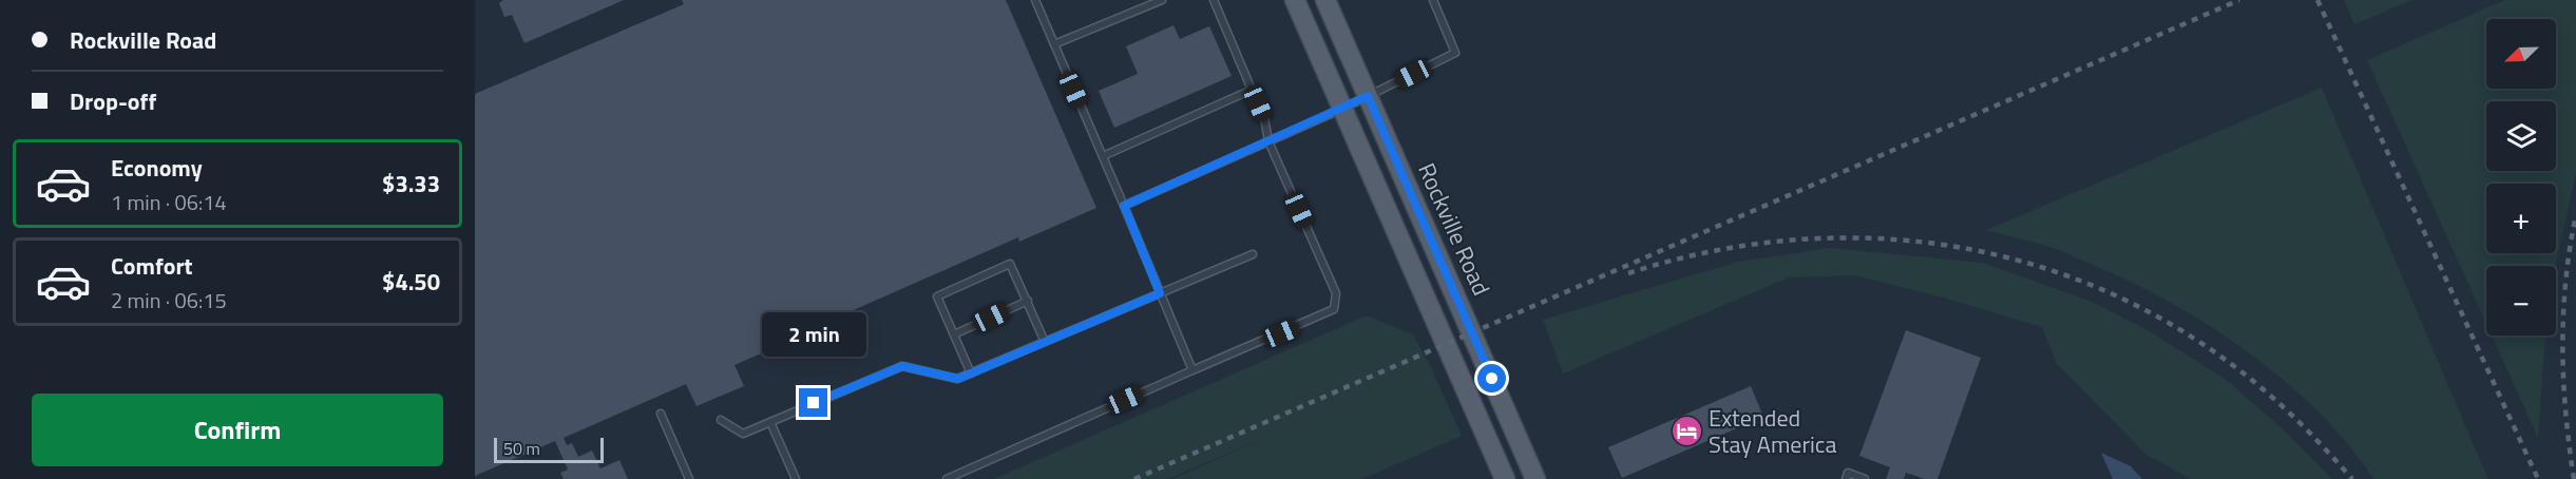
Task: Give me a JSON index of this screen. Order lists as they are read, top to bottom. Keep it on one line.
{"streets":{"main road":["Rockville Road"]},"places":{"hotel":["Extended Stay America"]},"scale_bar":"50 m","north":"bottom left","page":{"banner":["Rockville Road","Drop-off"],"map_buttons":["+","−"],"list":[{"name":"Economy","note":"1 min · 06:14","value":"$3.33"},{"name":"Comfort","note":"2 min · 06:15","value":"$4.50"}],"bubble":"2 min","buttons":"Confirm","scale":"50 m"}}
